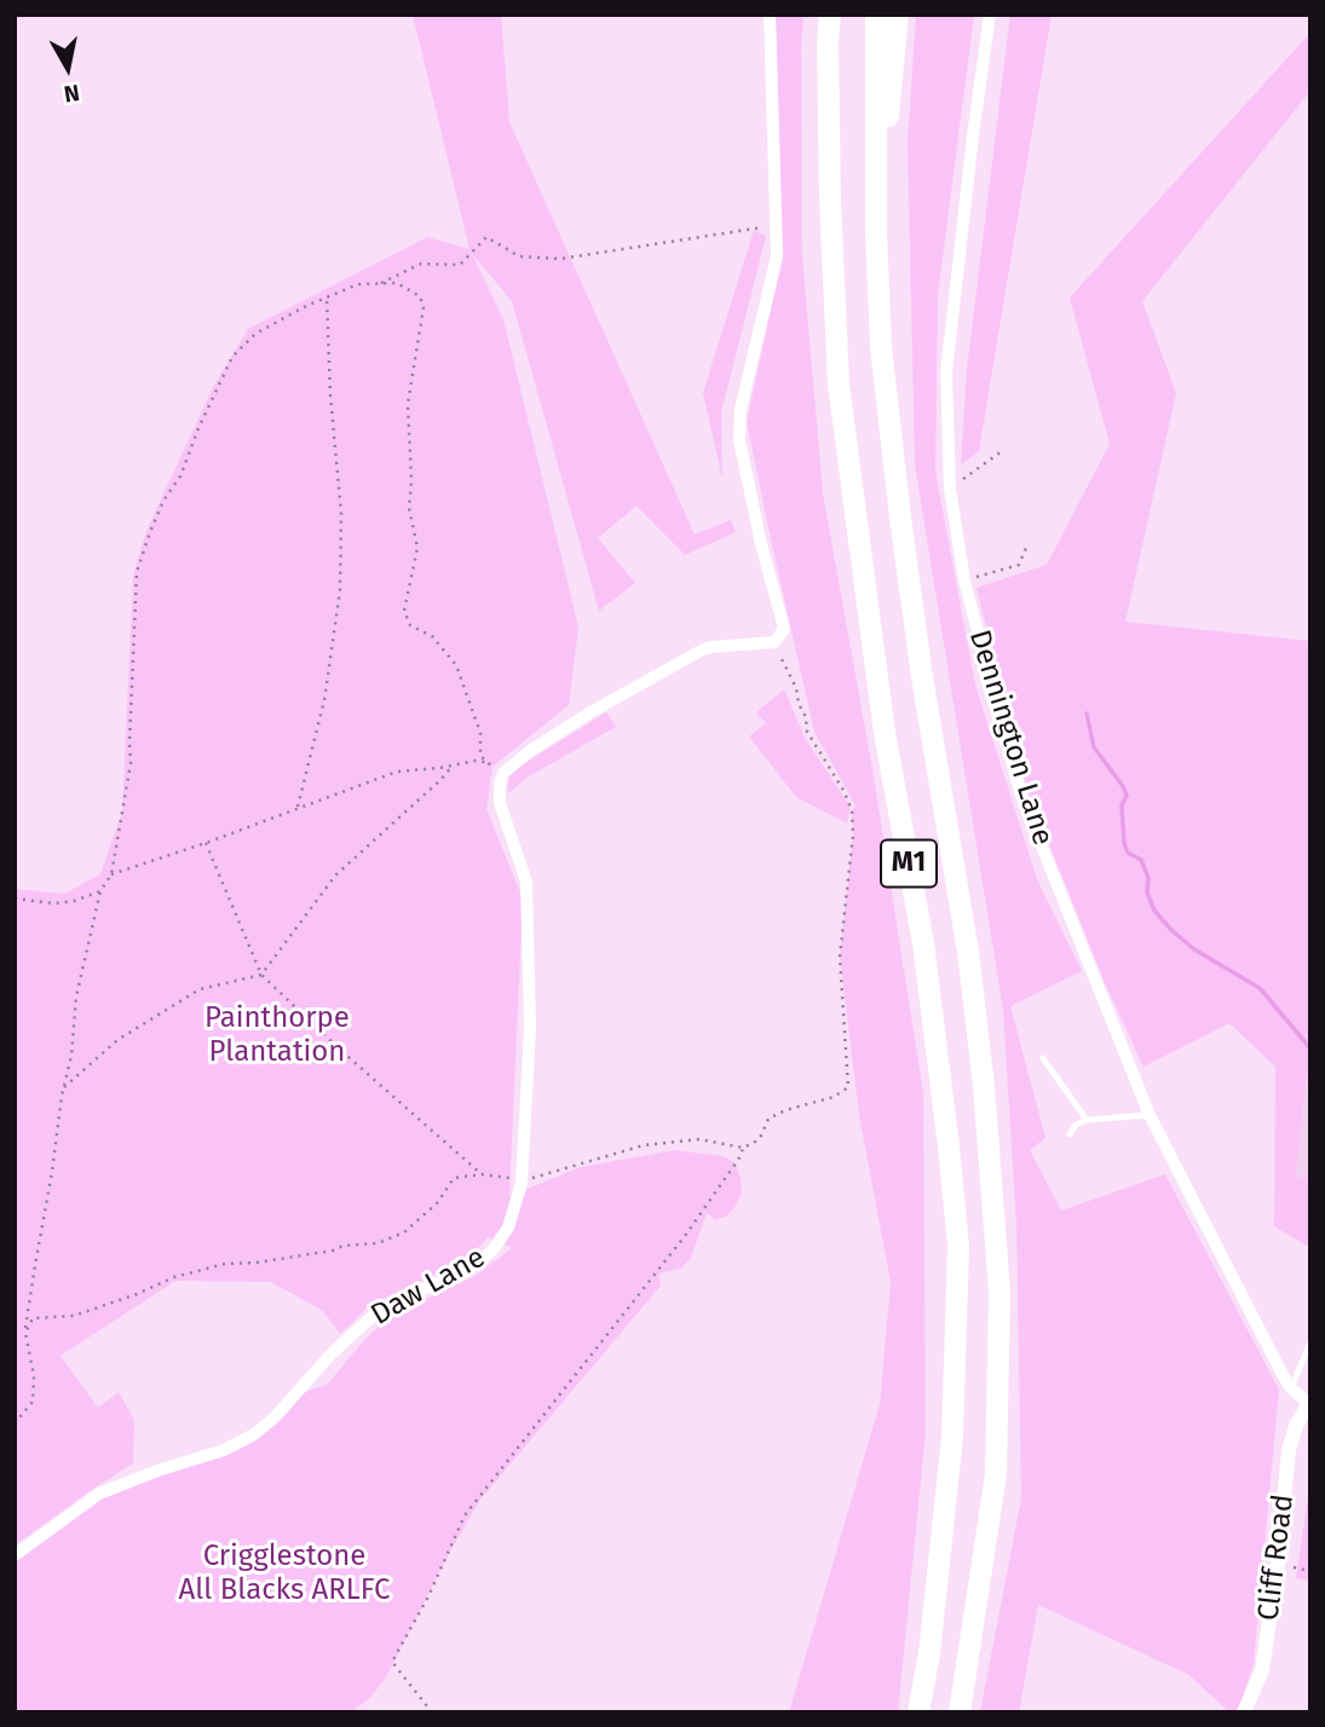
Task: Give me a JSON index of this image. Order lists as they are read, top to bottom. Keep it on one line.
{"streets":{"highway":["M1"],"street":["Dennington Lane","Daw Lane","Cliff Road"]},"crossings":[["Dennington Lane","Cliff Road"]],"parks":["Painthorpe Plantation","Crigglestone All Blacks ARLFC"],"north":"bottom"}
